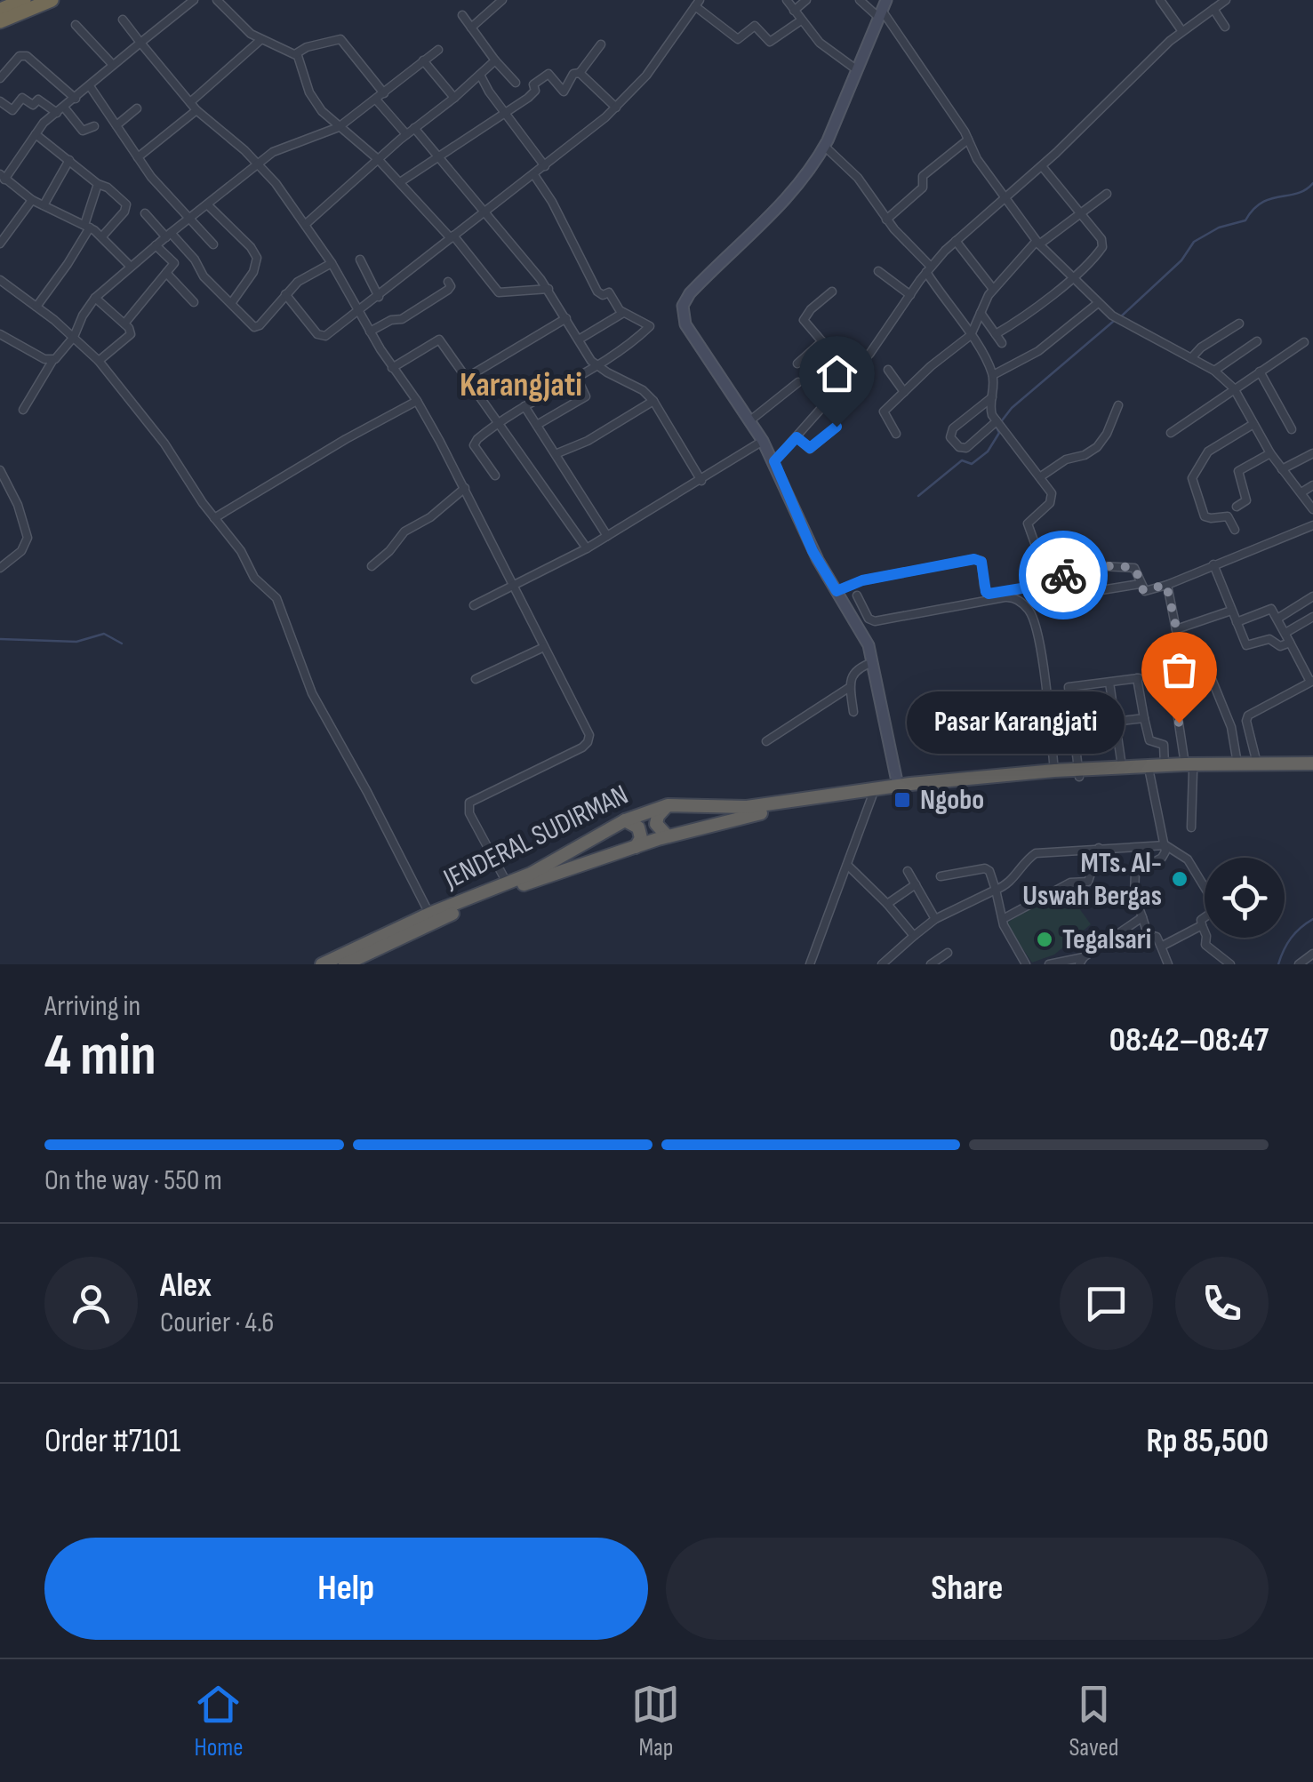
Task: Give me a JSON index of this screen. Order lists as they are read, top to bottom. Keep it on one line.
{"streets":{"highway":["JENDERAL SUDIRMAN"]},"districts":["Karangjati"],"places":{"other":["Pasar Karangjati","MTs. Al- Uswah Bergas","Tegalsari"],"transit":["Ngobo"]},"page":{"bubble":"Pasar Karangjati","heading":["4 min","Arriving in","08:42–08:47"],"panel":["Alex","Courier · 4.6","Order #7101","Rp 85,500"],"bar":"On the way · 550 m","buttons":["Help","Share"],"tabs":["Home","Map","Saved"]}}
